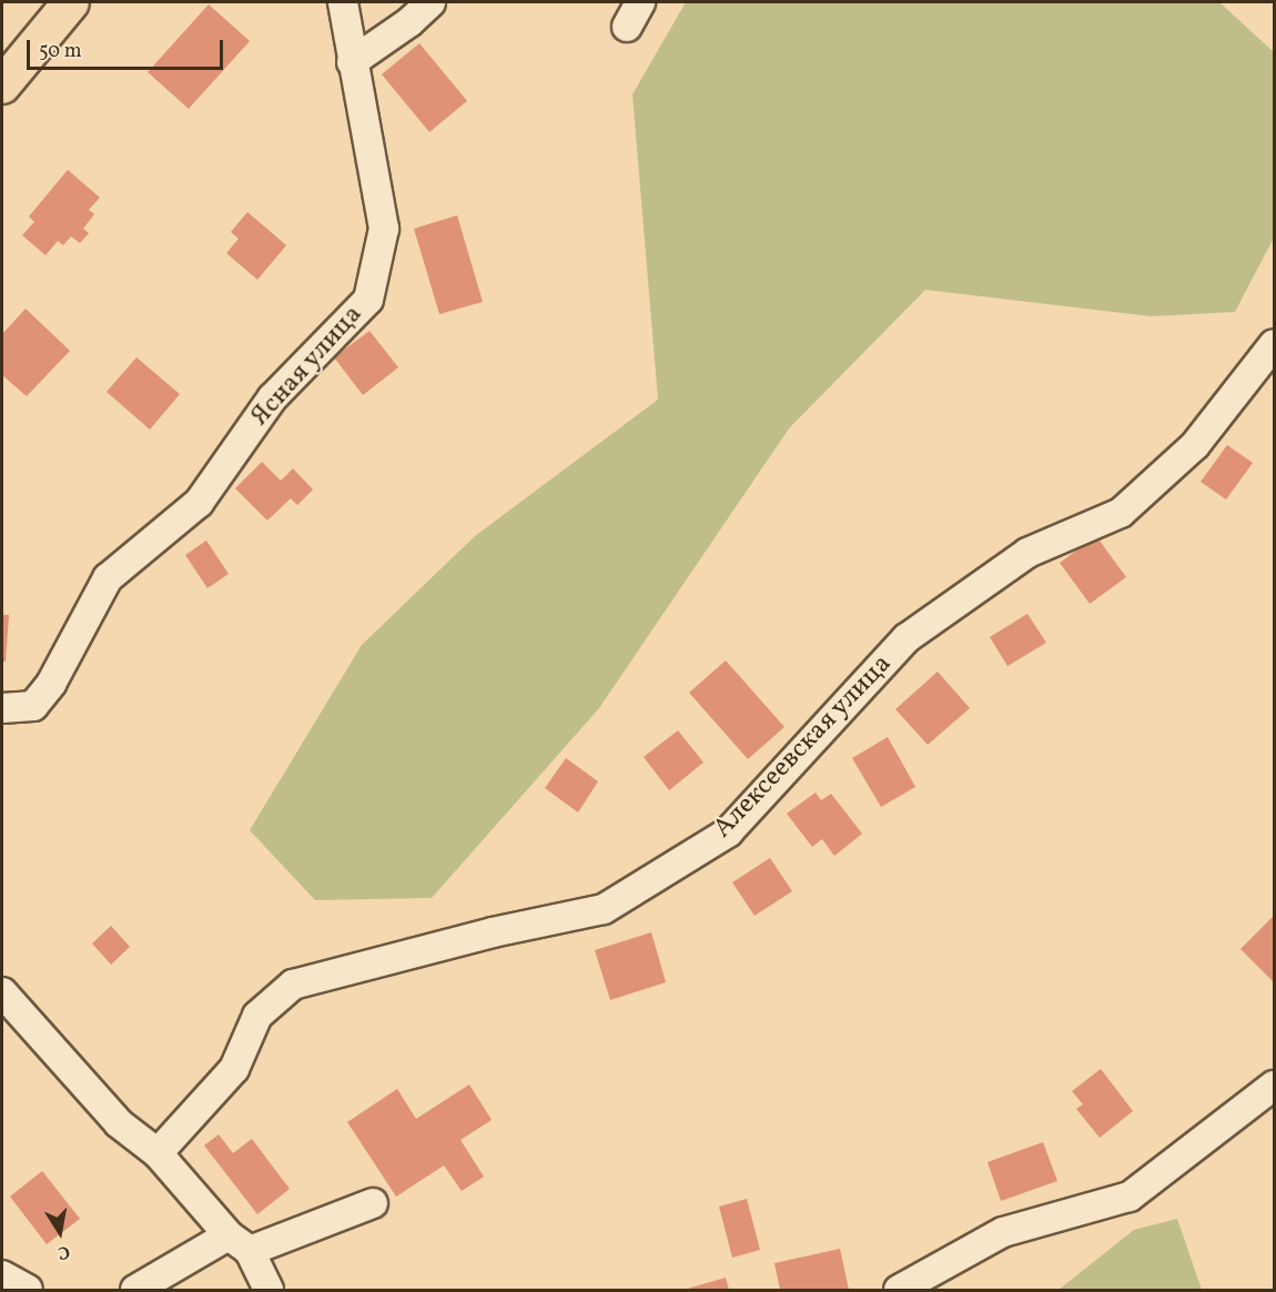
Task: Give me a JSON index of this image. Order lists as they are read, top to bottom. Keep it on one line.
{"streets":{"street":["Ясная улица","Алексеевская улица"]},"scale_bar":"50 m","north":"bottom"}
